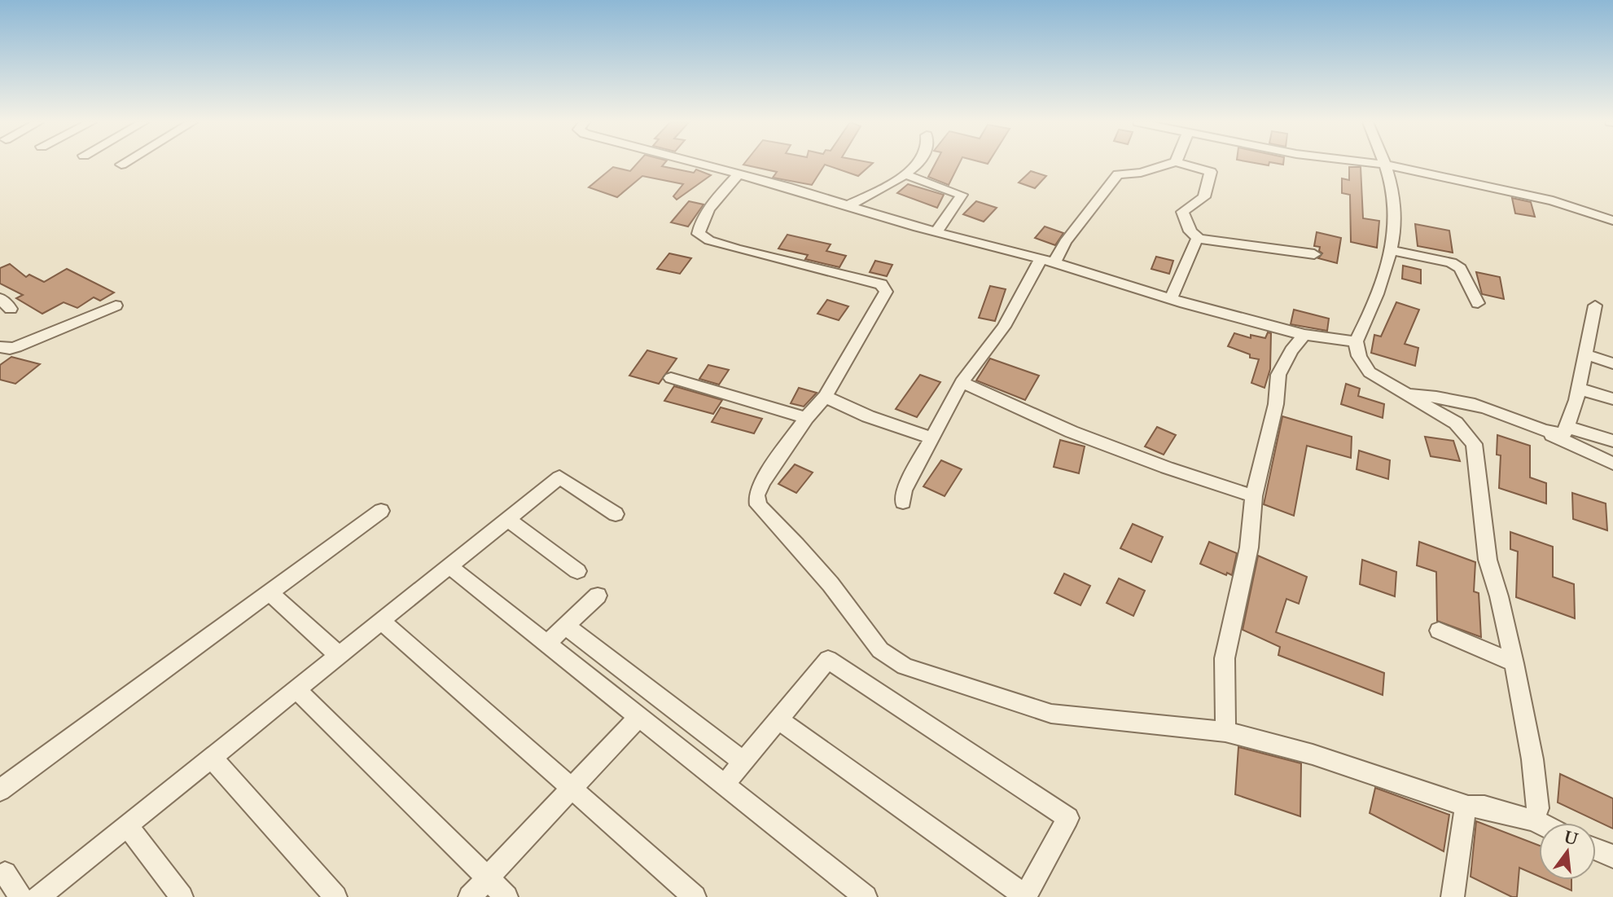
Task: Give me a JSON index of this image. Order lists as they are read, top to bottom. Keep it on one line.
{"north":"top"}
